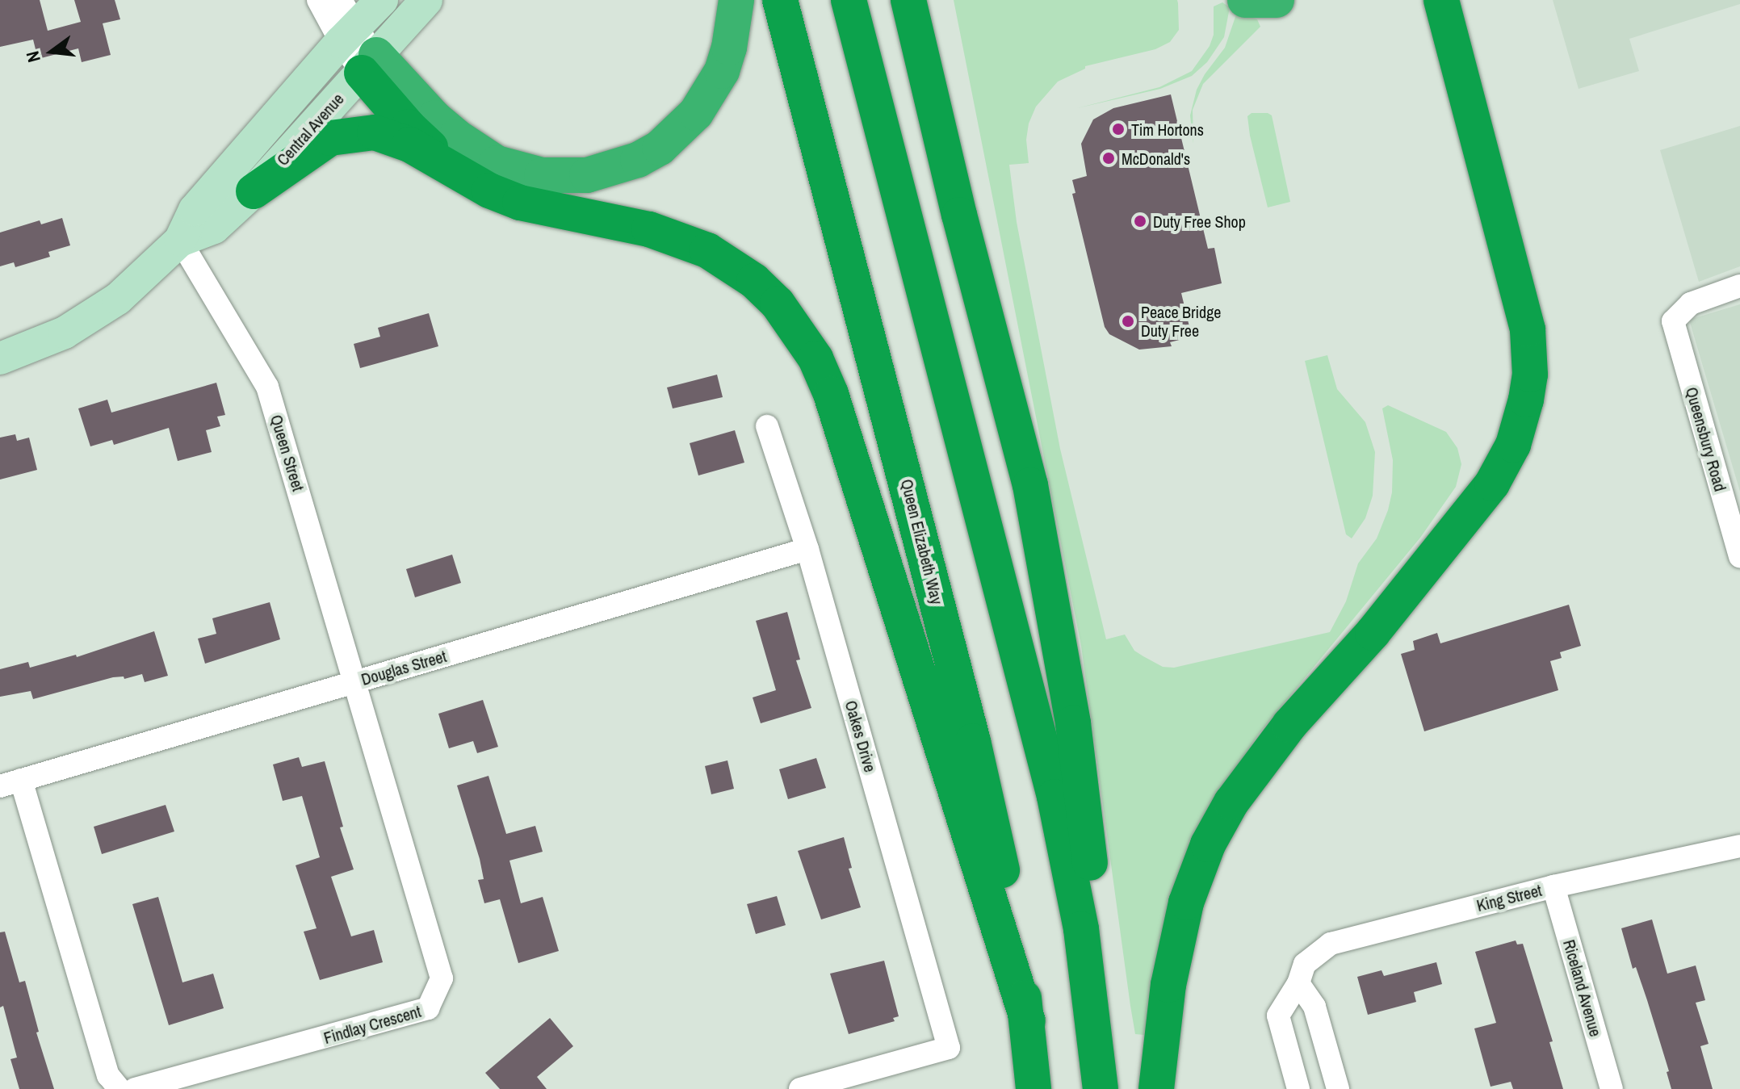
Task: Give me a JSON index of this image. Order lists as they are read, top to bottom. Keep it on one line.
{"streets":{"highway":["Queen Elizabeth Way"],"main road":["Central Avenue"],"street":["Queensbury Road","Queen Street","Douglas Street","Oakes Drive","King Street","Riceland Avenue","Findlay Crescent"]},"crossings":[["Central Avenue","Queen Street"],["Queen Street","Douglas Street"],["Queen Street","Findlay Crescent"],["Douglas Street","Oakes Drive"],["Douglas Street","Findlay Crescent"],["King Street","Riceland Avenue"]],"places":["Tim Hortons","McDonald's","Duty Free Shop","Peace Bridge Duty Free"],"north":"left"}
